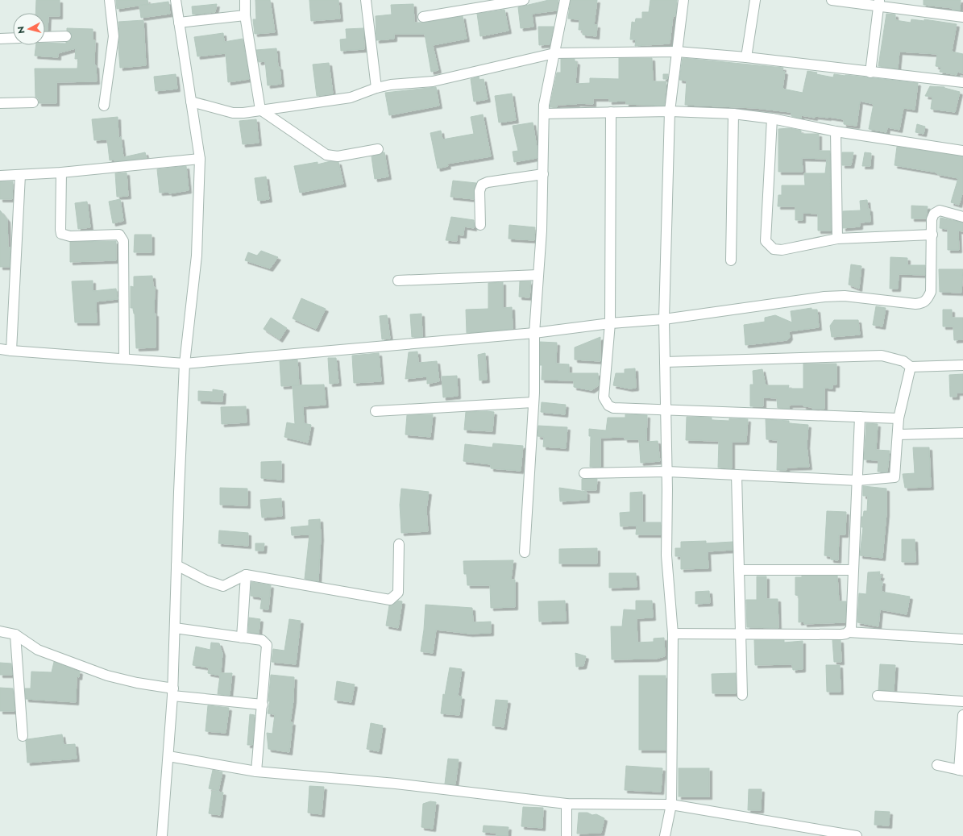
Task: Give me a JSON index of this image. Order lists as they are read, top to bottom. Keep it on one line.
{"north":"left"}
